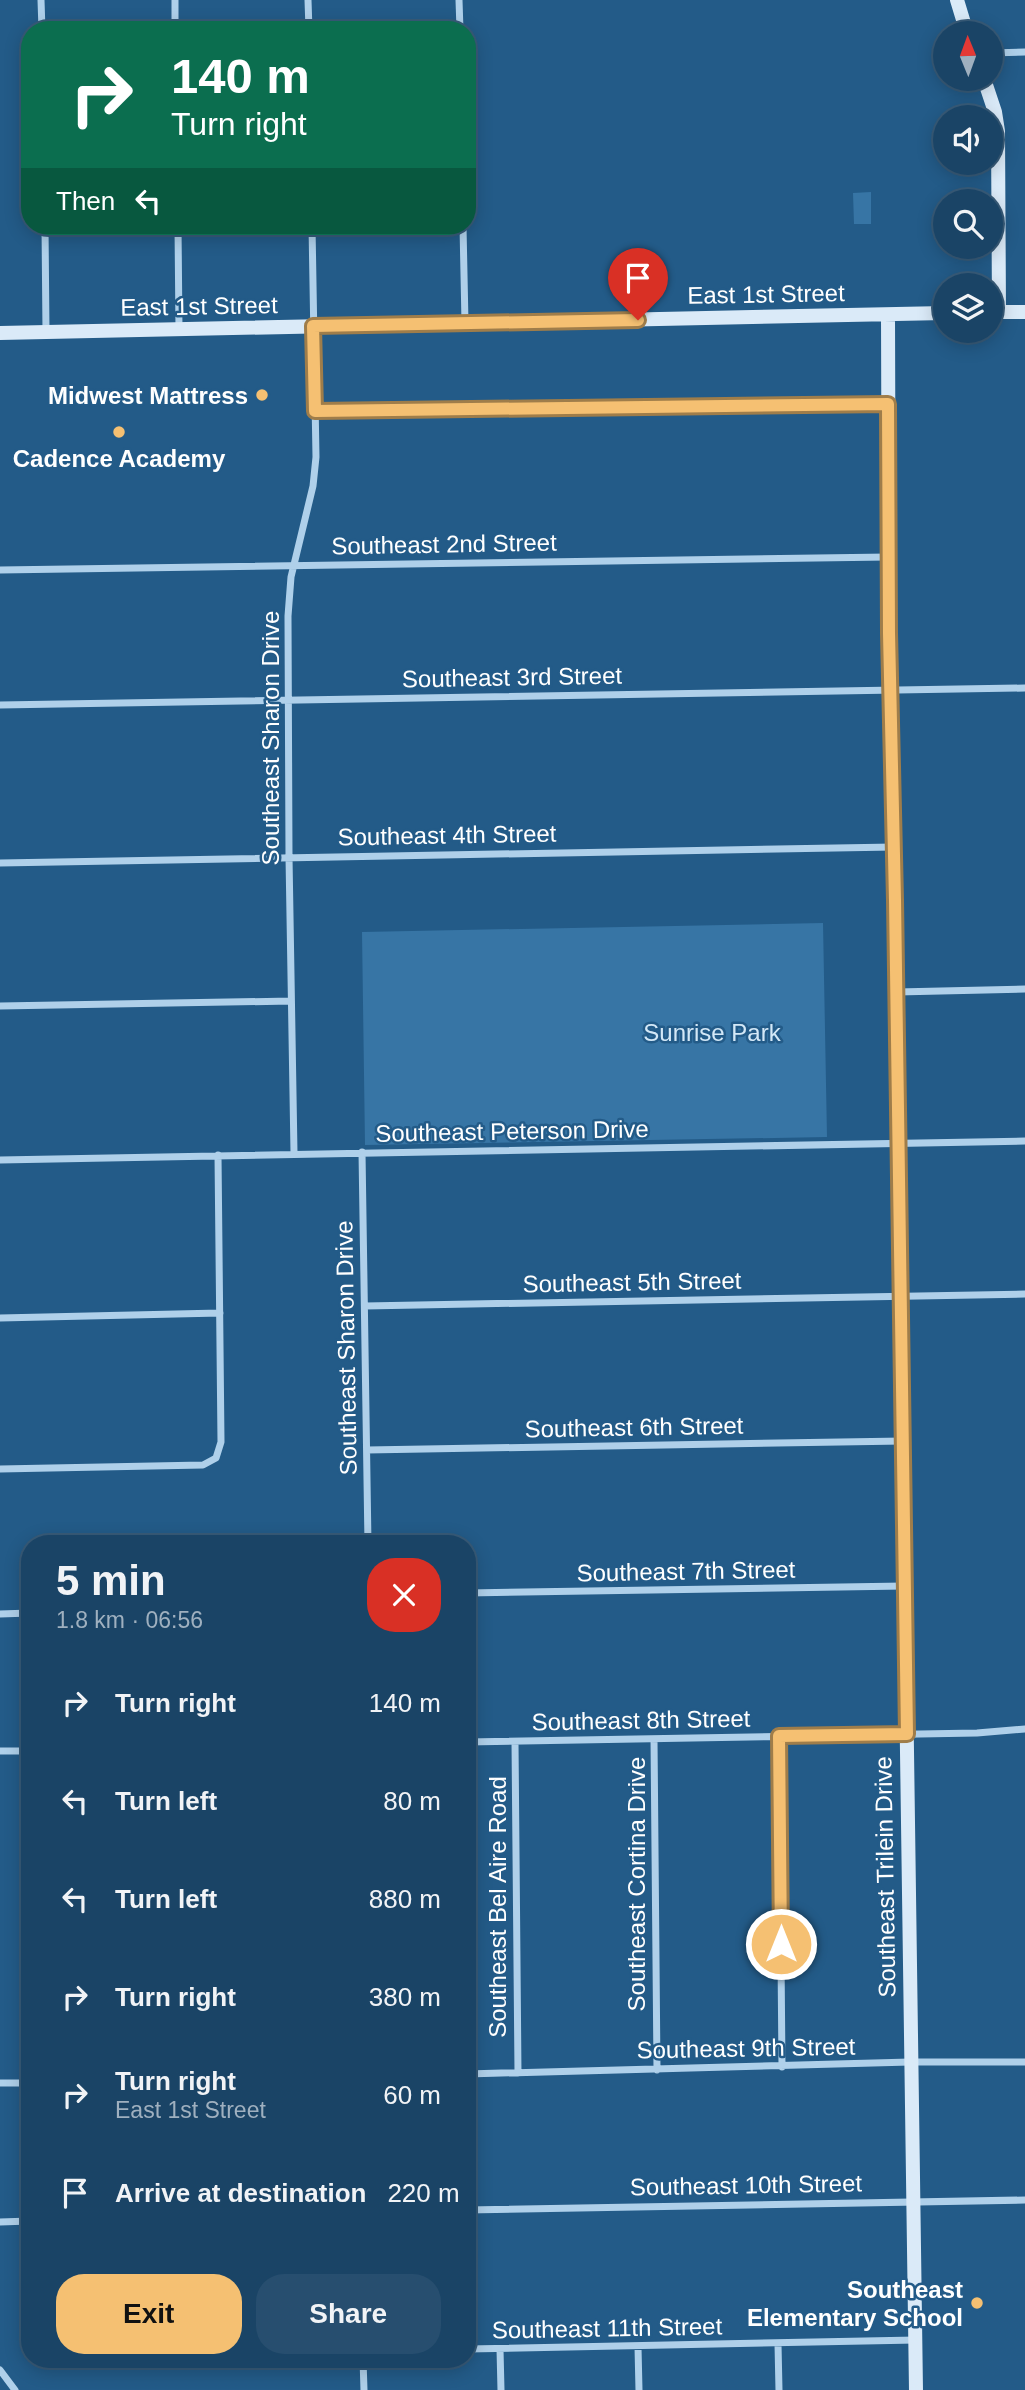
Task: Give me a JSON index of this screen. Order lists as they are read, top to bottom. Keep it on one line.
{"streets":{"street":["East 1st Street","Southeast 2nd Street","Southeast 3rd Street","Southeast Sharon Drive","Southeast 4th Street","Southeast Peterson Drive","Southeast 5th Street","Southeast 6th Street","Southeast 7th Street","Southeast 8th Street","Southeast Trilein Drive","Southeast Cortina Drive","Southeast Bel Aire Road","Southeast 9th Street","Southeast 10th Street","Southeast 11th Street"]},"crossings":[["East 1st Street","Southeast Sharon Drive"],["East 1st Street","Southeast Trilein Drive"],["Southeast 2nd Street","Southeast Sharon Drive"],["Southeast 2nd Street","Southeast Trilein Drive"],["Southeast 3rd Street","Southeast Sharon Drive"],["Southeast 3rd Street","Southeast Trilein Drive"],["Southeast Sharon Drive","Southeast 4th Street"],["Southeast Sharon Drive","Southeast Peterson Drive"],["Southeast Sharon Drive","Southeast 5th Street"],["Southeast Sharon Drive","Southeast 6th Street"],["Southeast 4th Street","Southeast Trilein Drive"],["Southeast Peterson Drive","Southeast Trilein Drive"],["Southeast 5th Street","Southeast Trilein Drive"],["Southeast 6th Street","Southeast Trilein Drive"],["Southeast 7th Street","Southeast Trilein Drive"],["Southeast 8th Street","Southeast Trilein Drive"],["Southeast 8th Street","Southeast Cortina Drive"],["Southeast 8th Street","Southeast Bel Aire Road"],["Southeast Trilein Drive","Southeast 9th Street"],["Southeast Trilein Drive","Southeast 10th Street"],["Southeast Trilein Drive","Southeast 11th Street"],["Southeast Cortina Drive","Southeast 9th Street"],["Southeast Bel Aire Road","Southeast 9th Street"]],"parks":["Sunrise Park"],"places":["Midwest Mattress","Cadence Academy","Southeast Elementary School"],"north":"top","page":{"turn":["140 m","Turn right"],"then":"Then","heading":["5 min","1.8 km · 06:56"],"list":[{"name":"Turn right","value":"140 m"},{"name":"Turn left","value":"80 m"},{"name":"Turn left","value":"880 m"},{"name":"Turn right","value":"380 m"},{"name":"Turn right","note":"East 1st Street","value":"60 m"},{"name":"Arrive at destination","value":"220 m"}],"buttons":["Exit","Share"]}}
